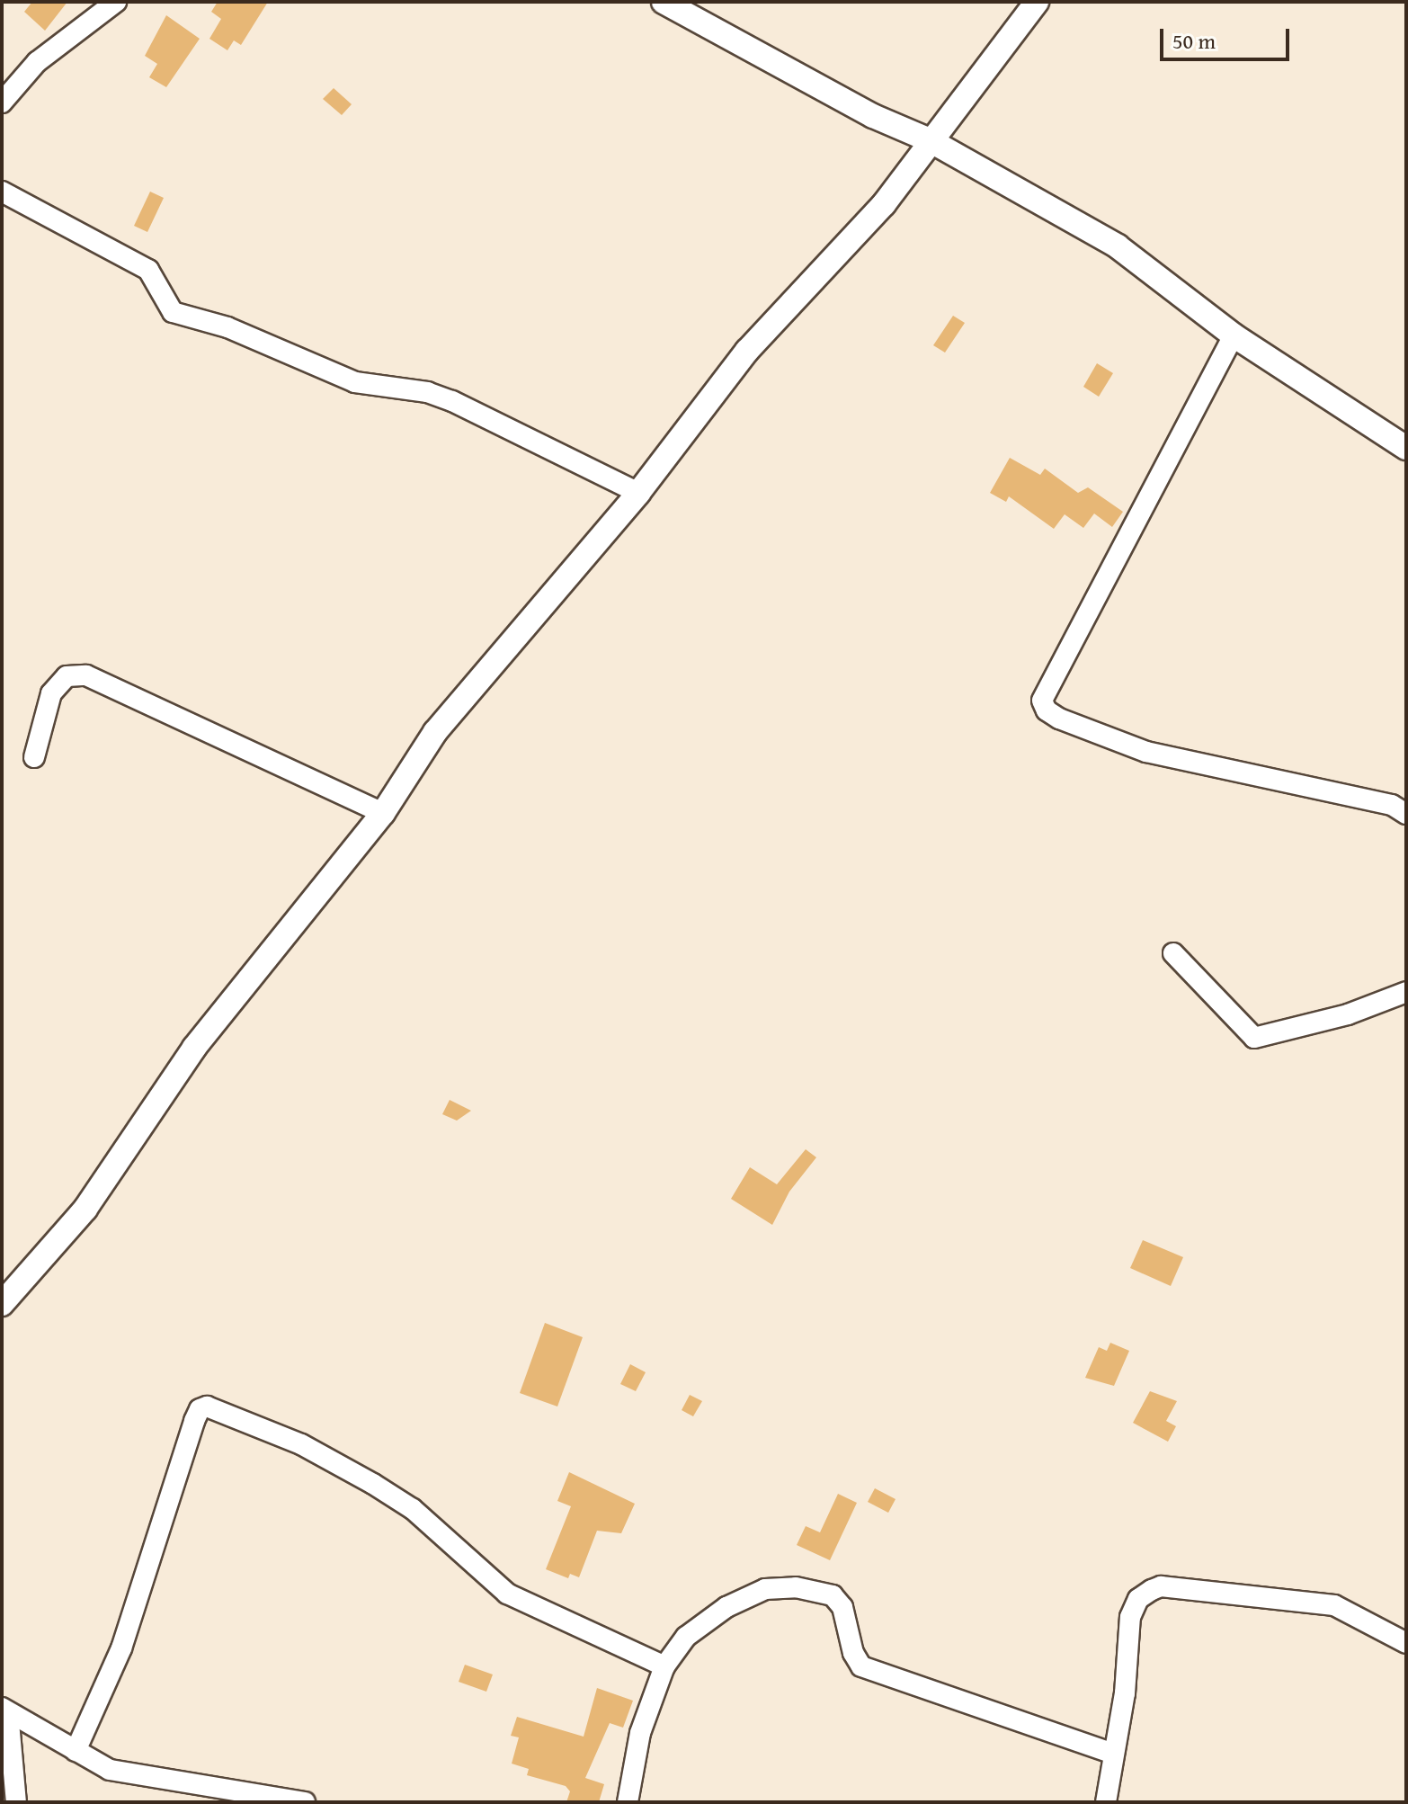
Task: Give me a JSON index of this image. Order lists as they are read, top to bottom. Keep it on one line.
{"scale_bar":"50 m"}
